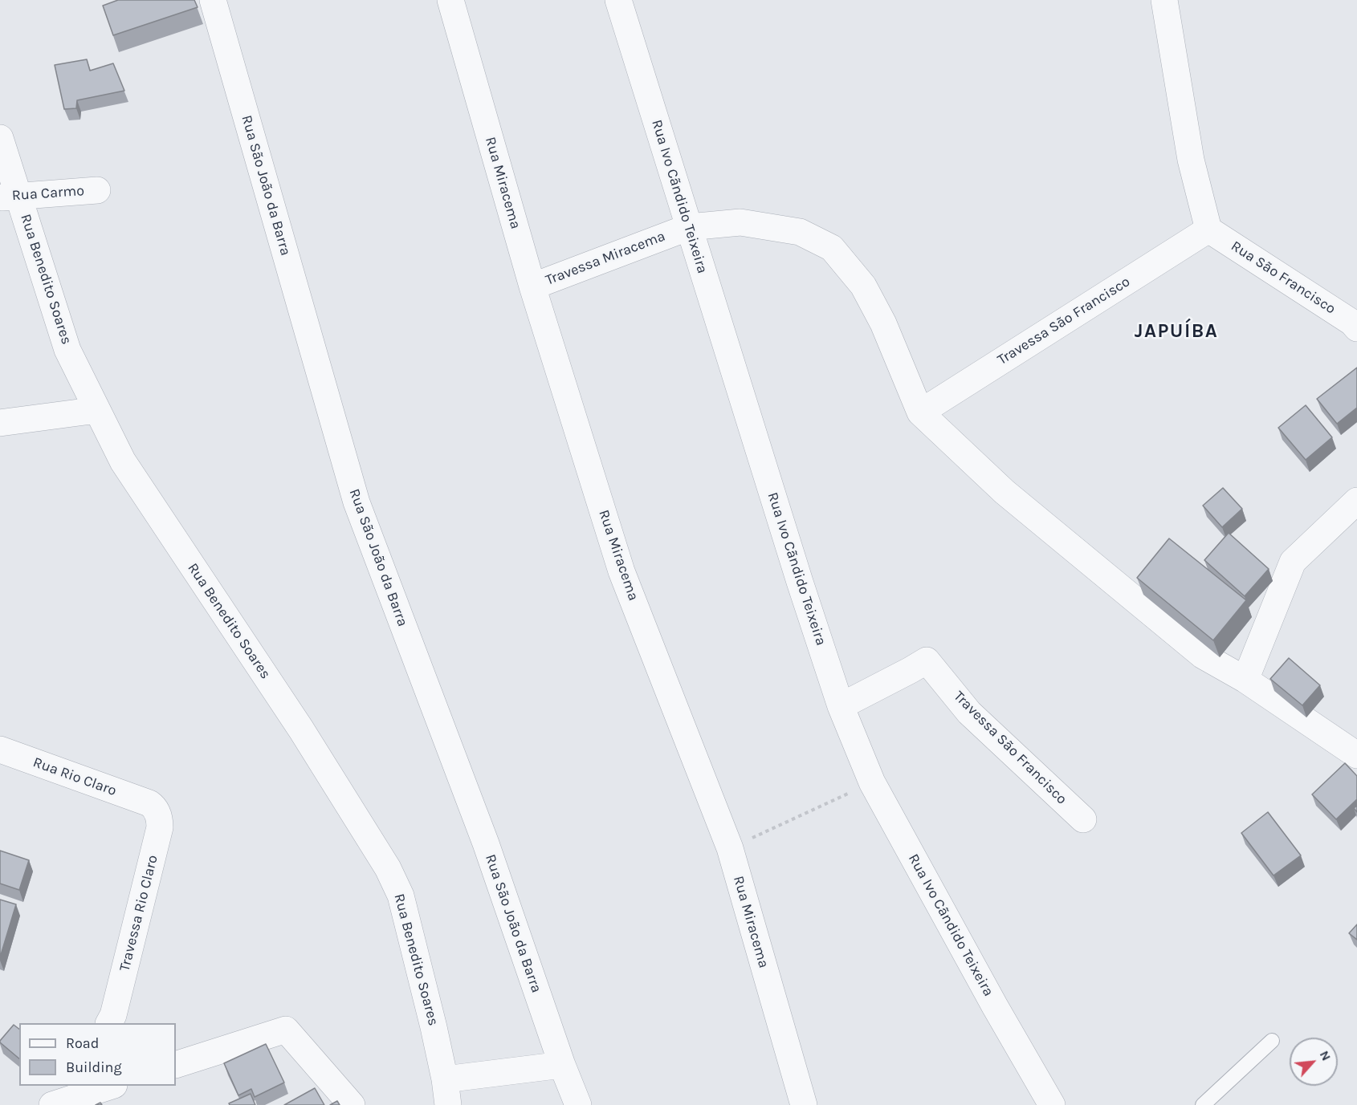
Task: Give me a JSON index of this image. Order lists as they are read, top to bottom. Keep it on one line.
{"streets":{"street":["Rua Miracema","Rua São João da Barra","Rua Carmo","Rua Ivo Cãndido Teixeira","Travessa Miracema","Rua São Francisco","Rua Benedito Soares","Travessa São Francisco","Rua Rio Claro","Travessa Rio Claro"]},"crossings":[["Rua Miracema","Travessa Miracema"],["Rua Carmo","Rua Benedito Soares"],["Rua Ivo Cãndido Teixeira","Travessa Miracema"],["Rua Ivo Cãndido Teixeira","Travessa São Francisco"],["Travessa Miracema","Travessa São Francisco"],["Rua São Francisco","Travessa São Francisco"],["Rua Rio Claro","Travessa Rio Claro"]],"districts":["JAPUÍBA"],"legend":["Road","Building"],"north":"top right"}
